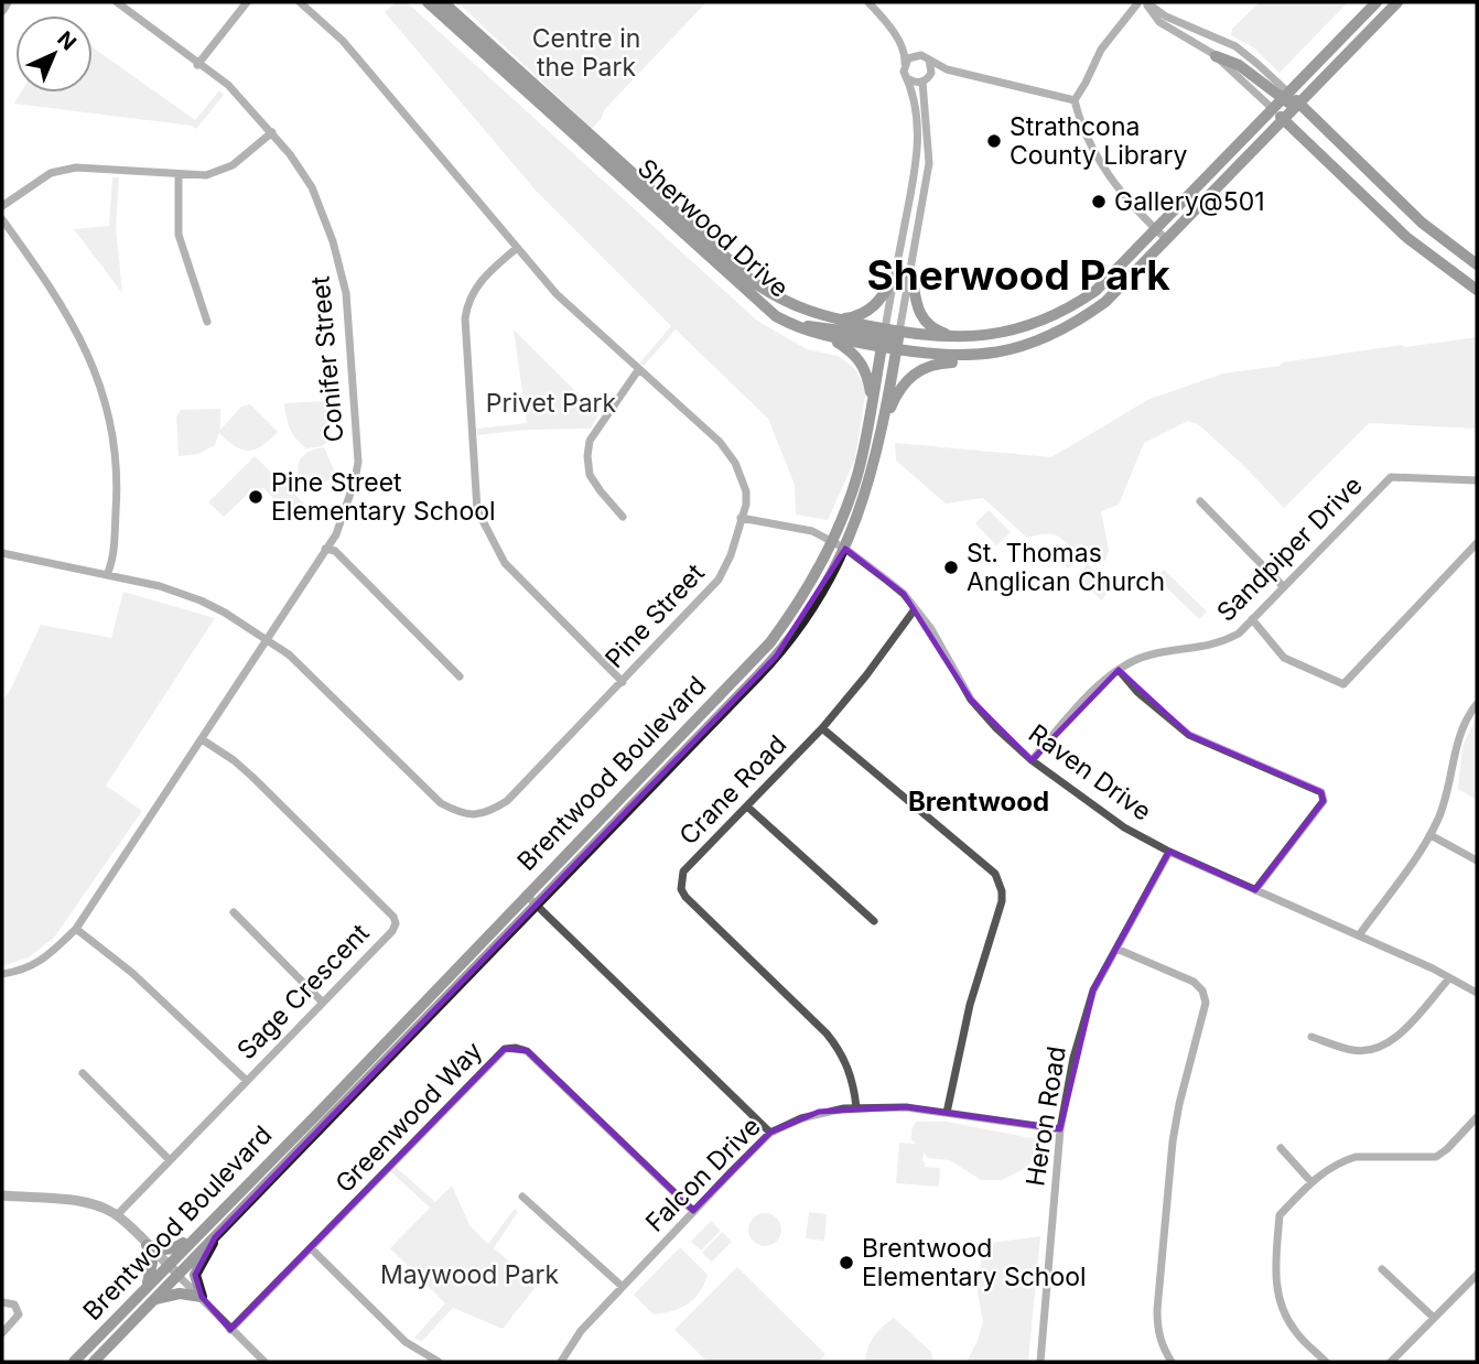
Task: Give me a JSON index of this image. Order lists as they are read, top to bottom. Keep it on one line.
{"streets":{"main road":["Sherwood Drive","Brentwood Boulevard"],"street":["Conifer Street","Sandpiper Drive","Pine Street","Raven Drive","Crane Road","Sage Crescent","Heron Road","Greenwood Way","Falcon Drive"]},"crossings":[["Sherwood Drive","Brentwood Boulevard"],["Conifer Street","Pine Street"],["Conifer Street","Sage Crescent"],["Sandpiper Drive","Raven Drive"],["Pine Street","Raven Drive"],["Raven Drive","Brentwood Boulevard"],["Raven Drive","Crane Road"],["Raven Drive","Heron Road"],["Crane Road","Falcon Drive"],["Heron Road","Falcon Drive"],["Greenwood Way","Falcon Drive"]],"districts":["Sherwood Park","Brentwood"],"parks":["Centre in the Park","Privet Park","Maywood Park"],"places":["Strathcona County Library","Gallery@501","Pine Street Elementary School","St. Thomas Anglican Church","Brentwood Elementary School"],"north":"top right"}
